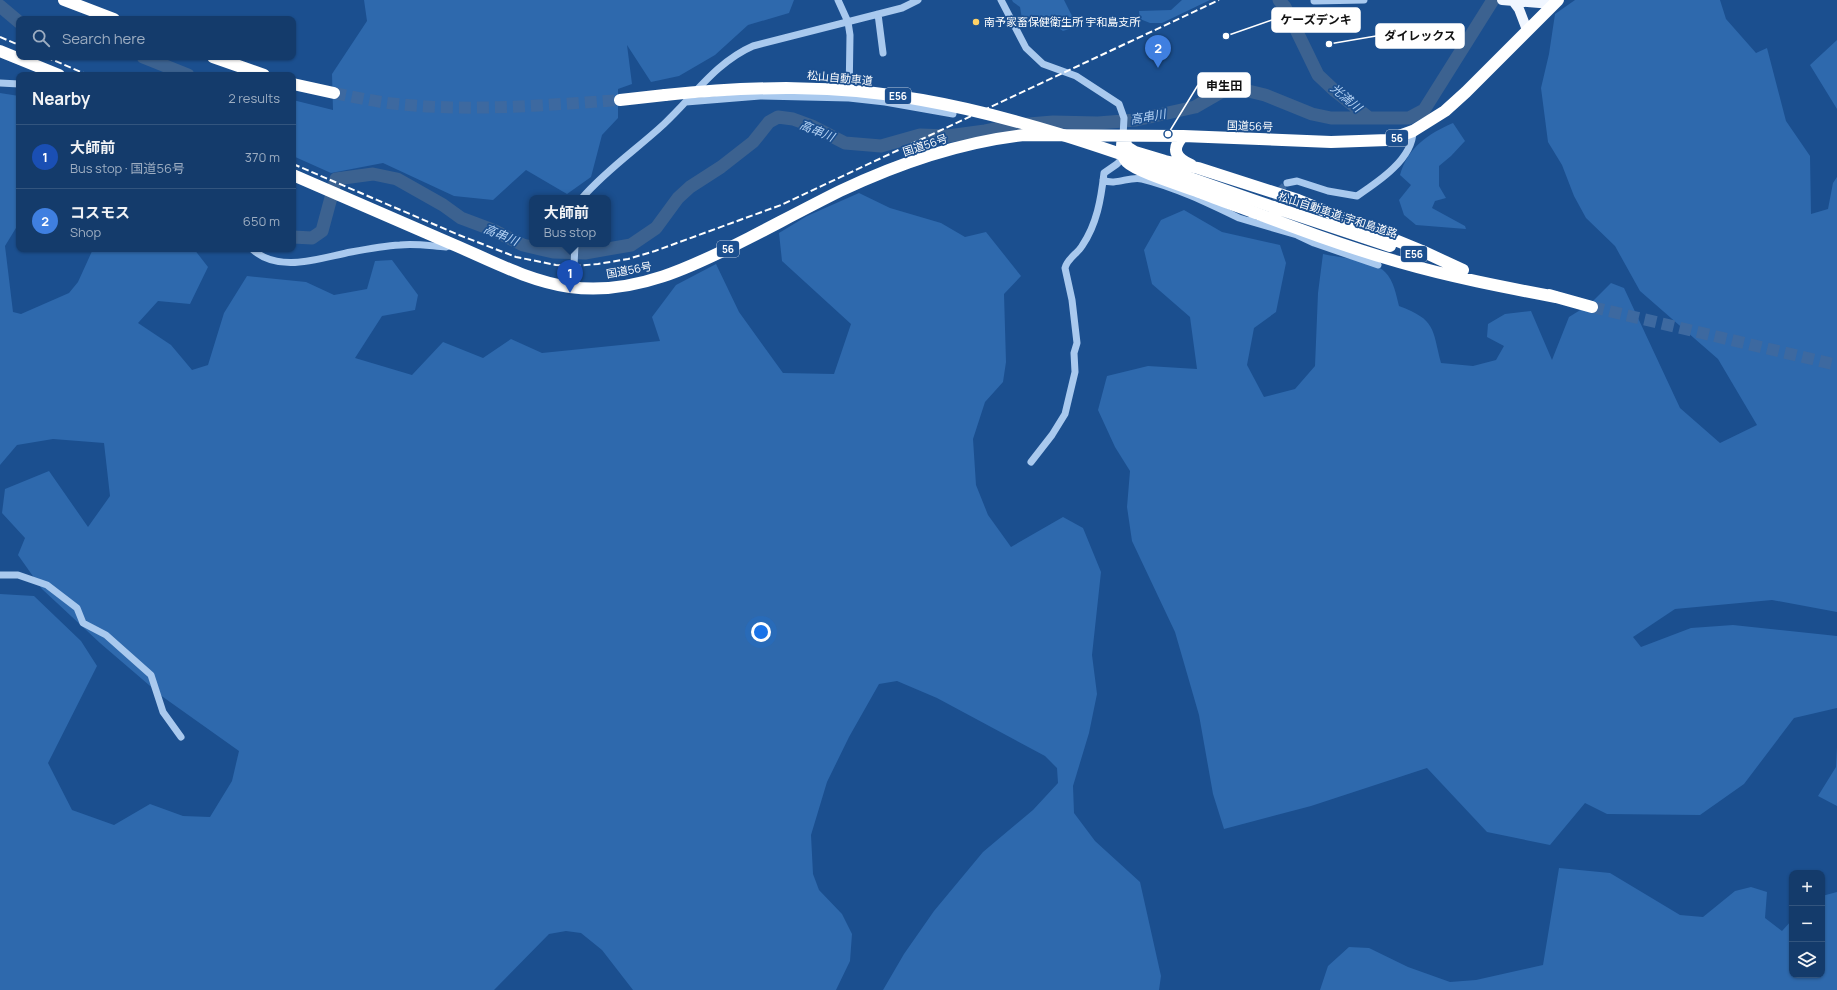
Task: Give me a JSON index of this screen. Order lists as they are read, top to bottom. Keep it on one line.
{"streets":{"highway":["松山自動車道","E56","国道56号","56","松山自動車道;宇和島道路"]},"crossings":[["松山自動車道","松山自動車道;宇和島道路"]],"water":["光満川","高串川"],"places":["南予家畜保健衛生所 宇和島支所","ケーズデンキ","ダイレックス","申生田"],"page":{"search":"Search here","pins":["2","1"],"heading":["Nearby","2 results"],"list":[{"mark":"1","name":"大師前","note":"Bus stop · 国道56号","value":"370 m"},{"mark":"2","name":"コスモス","note":"Shop","value":"650 m"}],"popup":["大師前","Bus stop"],"map_buttons":["+","−"]}}
